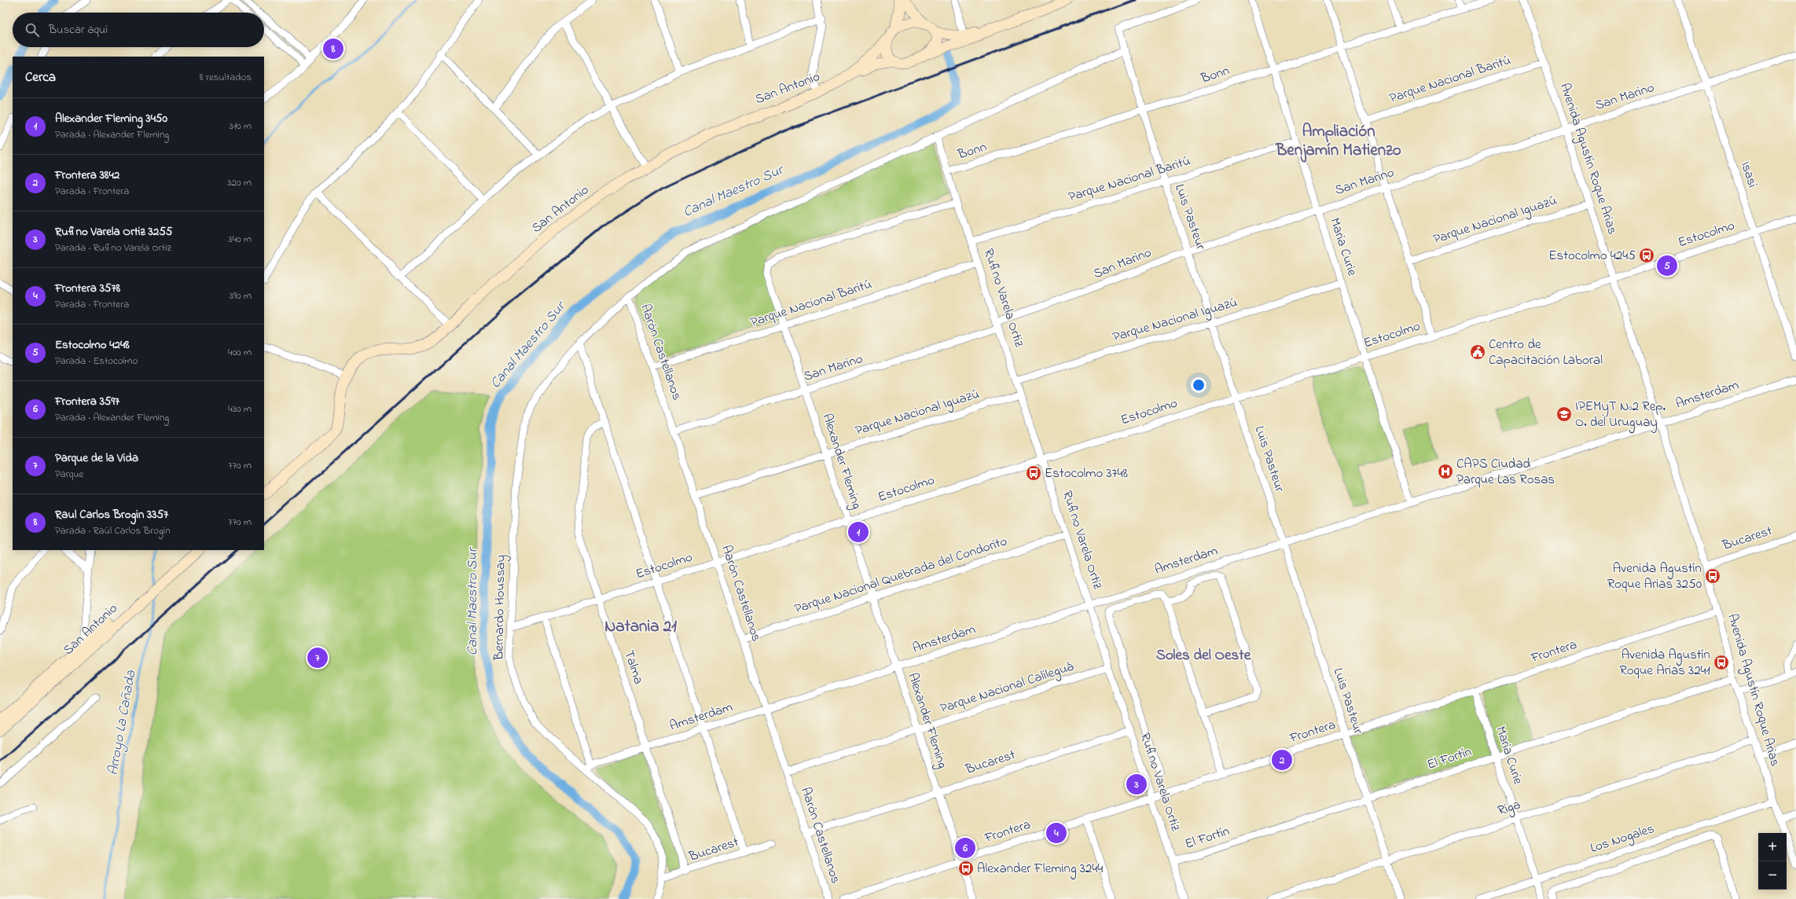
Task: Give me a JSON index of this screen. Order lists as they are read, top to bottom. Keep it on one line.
{"streets":{"main road":["San Antonio"],"street":["Bonn","Parque Nacional Baritú","San Marino","Avenida Agustín Roque Arias","Isasi","Luis Pasteur","Parque Nacional Iguazú","Estocolmo","Maria Curie","Rufino Varela Ortiz","Aarón Castellanos","Amsterdam","Alexander Fleming","Bucarest","Parque Nacional Quebrada del Condorito","Bernardo Houssay","Frontera","Talma","Parque Nacional Calileguá","El Fortín","Riga","Los Nogales"]},"crossings":[["Bonn","Luis Pasteur"],["Bonn","Maria Curie"],["Bonn","Rufino Varela Ortiz"],["Parque Nacional Baritú","Avenida Agustín Roque Arias"],["Parque Nacional Baritú","Luis Pasteur"],["Parque Nacional Baritú","Maria Curie"],["Parque Nacional Baritú","Rufino Varela Ortiz"],["Parque Nacional Baritú","Aarón Castellanos"],["Parque Nacional Baritú","Alexander Fleming"],["San Marino","Avenida Agustín Roque Arias"],["San Marino","Isasi"],["San Marino","Luis Pasteur"],["San Marino","Maria Curie"],["San Marino","Rufino Varela Ortiz"],["San Marino","Aarón Castellanos"],["San Marino","Alexander Fleming"],["Avenida Agustín Roque Arias","Parque Nacional Iguazú"],["Avenida Agustín Roque Arias","Estocolmo"],["Avenida Agustín Roque Arias","Amsterdam"],["Avenida Agustín Roque Arias","Bucarest"],["Avenida Agustín Roque Arias","Frontera"],["Avenida Agustín Roque Arias","El Fortín"],["Avenida Agustín Roque Arias","Riga"],["Avenida Agustín Roque Arias","Los Nogales"],["Isasi","Estocolmo"],["Luis Pasteur","Parque Nacional Iguazú"],["Luis Pasteur","Estocolmo"],["Luis Pasteur","Amsterdam"],["Luis Pasteur","Bernardo Houssay"],["Luis Pasteur","Frontera"],["Luis Pasteur","El Fortín"],["Luis Pasteur","Riga"],["Parque Nacional Iguazú","Maria Curie"],["Parque Nacional Iguazú","Rufino Varela Ortiz"],["Parque Nacional Iguazú","Aarón Castellanos"],["Parque Nacional Iguazú","Alexander Fleming"],["Estocolmo","Maria Curie"],["Estocolmo","Rufino Varela Ortiz"],["Estocolmo","Aarón Castellanos"],["Estocolmo","Alexander Fleming"],["Estocolmo","Bernardo Houssay"],["Estocolmo","Talma"],["Maria Curie","Amsterdam"],["Maria Curie","Frontera"],["Maria Curie","El Fortín"],["Maria Curie","Riga"],["Maria Curie","Los Nogales"],["Rufino Varela Ortiz","Amsterdam"],["Rufino Varela Ortiz","Alexander Fleming"],["Rufino Varela Ortiz","Bucarest"],["Rufino Varela Ortiz","Parque Nacional Quebrada del Condorito"],["Rufino Varela Ortiz","Bernardo Houssay"],["Rufino Varela Ortiz","Frontera"],["Rufino Varela Ortiz","Parque Nacional Calileguá"],["Rufino Varela Ortiz","El Fortín"],["Aarón Castellanos","Amsterdam"],["Aarón Castellanos","Bucarest"],["Aarón Castellanos","Parque Nacional Quebrada del Condorito"],["Aarón Castellanos","Bernardo Houssay"],["Aarón Castellanos","Parque Nacional Calileguá"],["Amsterdam","Alexander Fleming"],["Amsterdam","Bernardo Houssay"],["Amsterdam","Talma"],["Alexander Fleming","Bucarest"],["Alexander Fleming","Parque Nacional Quebrada del Condorito"],["Alexander Fleming","Frontera"],["Alexander Fleming","Parque Nacional Calileguá"],["Bucarest","Bernardo Houssay"],["Bucarest","Talma"]],"districts":["Ampliación Benjamín Matienzo","Natania 21","Soles del Oeste"],"water":["Canal Maestro Sur","Arroyo La Cañada"],"places":{"bus stop":["Estocolmo 4245","Estocolmo 3748","Avenida Agustín Roque Arias 3250","Avenida Agustín Roque Arias 3241","Alexander Fleming 3244"],"public building":["Centro de Capacitación Laboral"],"school or university":["IPEMyT Nº2 Rep. O. del Uruguay"],"hospital":["CAPS Ciudad Parque Las Rosas"]},"page":{"search":"Buscar aquí","pins":["8","5","1","7","2","3","4","6"],"heading":["Cerca","8 resultados"],"list":[{"mark":"1","name":"Alexander Fleming 3450","note":"Parada · Alexander Fleming","value":"310 m"},{"mark":"2","name":"Frontera 3842","note":"Parada · Frontera","value":"320 m"},{"mark":"3","name":"Rufino Varela Ortiz 3255","note":"Parada · Rufino Varela Ortiz","value":"340 m"},{"mark":"4","name":"Frontera 3578","note":"Parada · Frontera","value":"390 m"},{"mark":"5","name":"Estocolmo 4248","note":"Parada · Estocolmo","value":"400 m"},{"mark":"6","name":"Frontera 3597","note":"Parada · Alexander Fleming","value":"430 m"},{"mark":"7","name":"Parque de la Vida","note":"Parque","value":"770 m"},{"mark":"8","name":"Raul Carlos Brogin 3357","note":"Parada · Raúl Carlos Brogin","value":"770 m"}],"map_buttons":["+","−"]}}
